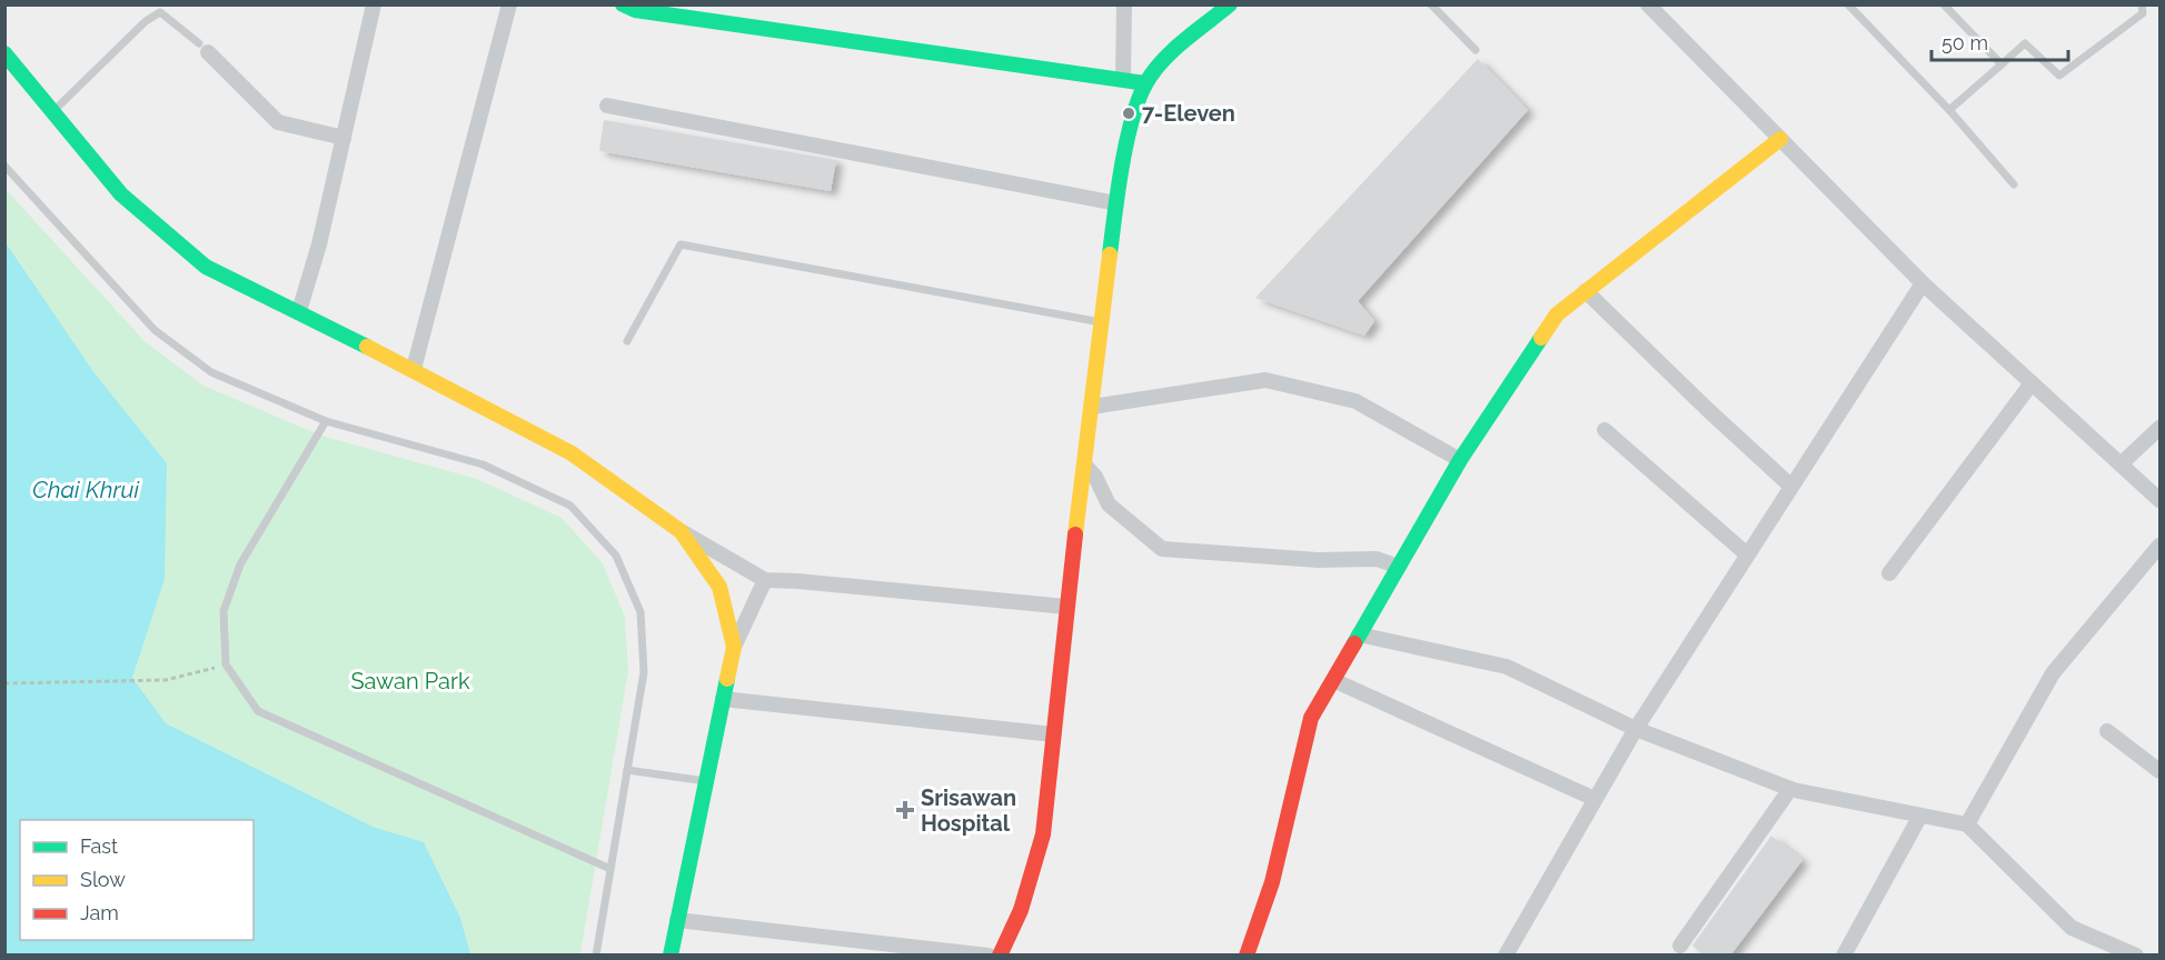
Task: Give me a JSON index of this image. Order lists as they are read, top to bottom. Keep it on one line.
{"water":["Chai Khrui"],"parks":["Sawan Park"],"places":{"other":["7-Eleven"],"health":["Srisawan Hospital"]},"legend":["Fast","Slow","Jam"],"scale_bar":"50 m"}
